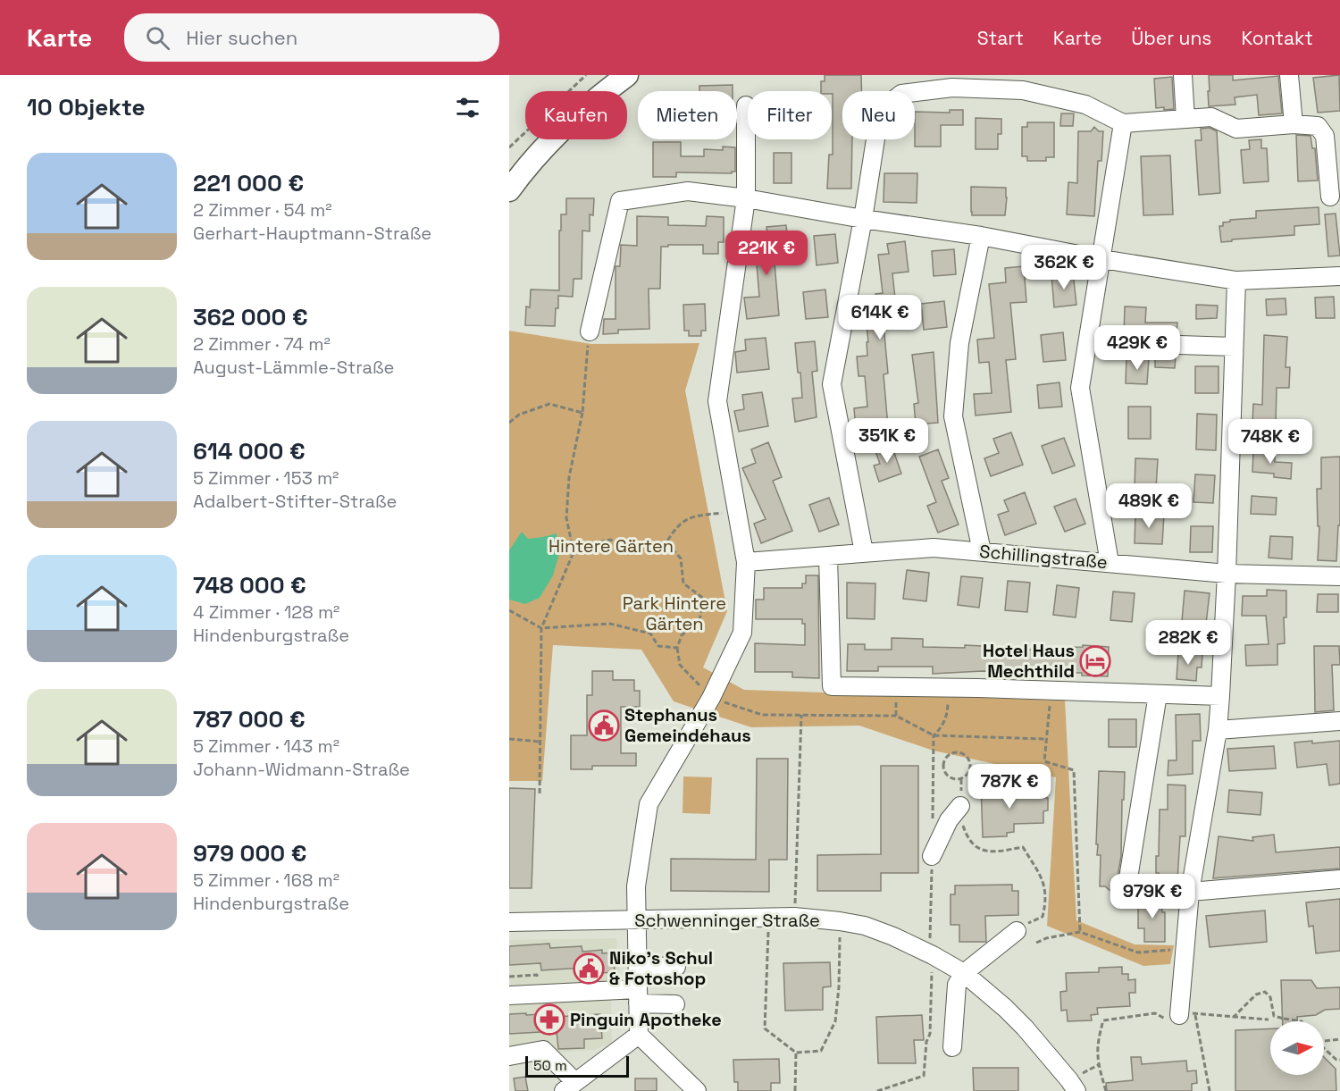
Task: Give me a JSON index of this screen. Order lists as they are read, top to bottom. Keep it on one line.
{"streets":{"street":["Schillingstraße","Schwenninger Straße"]},"parks":["Hintere Gärten","Park Hintere Gärten"],"places":{"hotel":["Hotel Haus Mechthild"],"public building":["Stephanus Gemeindehaus","Niko's Schul & Fotoshop"],"pharmacy":["Pinguin Apotheke"]},"scale_bar":"50 m","north":"right","page":{"header":"Karte","search":"Hier suchen","nav":["Start","Karte","Über uns","Kontakt"],"heading":"10 Objekte","chip":["Kaufen","Mieten","Filter","Neu"],"list":[{"name":"221 000 €","note":"2 Zimmer · 54 m² · Gerhart-Hauptmann-Straße"},{"name":"362 000 €","note":"2 Zimmer · 74 m² · August-Lämmle-Straße"},{"name":"614 000 €","note":"5 Zimmer · 153 m² · Adalbert-Stifter-Straße"},{"name":"748 000 €","note":"4 Zimmer · 128 m² · Hindenburgstraße"},{"name":"787 000 €","note":"5 Zimmer · 143 m² · Johann-Widmann-Straße"},{"name":"979 000 €","note":"5 Zimmer · 168 m² · Hindenburgstraße"}],"price":["221K €","362K €","614K €","429K €","351K €","748K €","489K €","282K €","787K €","979K €"],"scale":"50 m"}}
